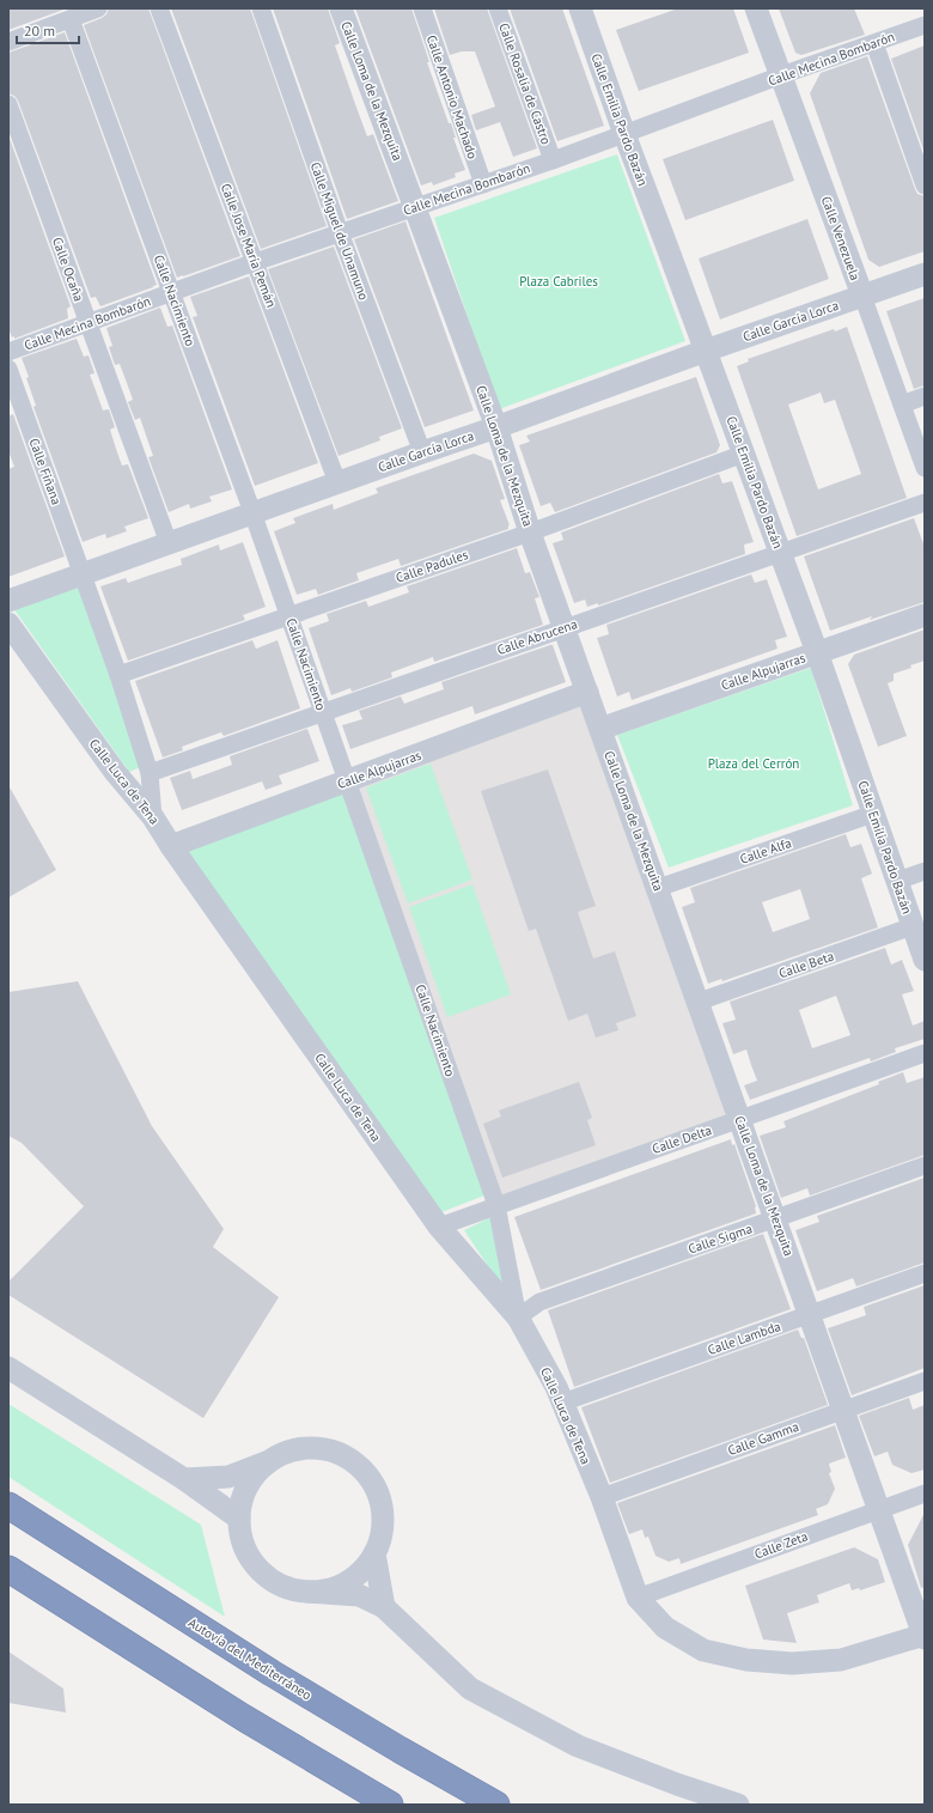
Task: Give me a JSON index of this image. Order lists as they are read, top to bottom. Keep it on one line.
{"streets":{"highway":["Autovía del Mediterráneo"],"street":["Calle Mecina Bombarón","Calle Rosalía de Castro","Calle Loma de la Mezquita","Calle Antonio Machado","Calle Emilia Pardo Bazán","Calle Miguel de Unamuno","Calle Venezuela","Calle Jose María Pemán","Calle Ocaña","Calle Nacimiento","Calle García Lorca","Calle Fiñana","Calle Padules","Calle Abrucena","Calle Alpujarras","Calle Luca de Tena","Calle Alfa","Calle Beta","Calle Delta","Calle Sigma","Calle Lambda","Calle Gamma","Calle Zeta"]},"crossings":[["Calle Mecina Bombarón","Calle Rosalía de Castro"],["Calle Mecina Bombarón","Calle Loma de la Mezquita"],["Calle Mecina Bombarón","Calle Antonio Machado"],["Calle Mecina Bombarón","Calle Emilia Pardo Bazán"],["Calle Mecina Bombarón","Calle Miguel de Unamuno"],["Calle Mecina Bombarón","Calle Venezuela"],["Calle Mecina Bombarón","Calle Jose María Pemán"],["Calle Mecina Bombarón","Calle Ocaña"],["Calle Mecina Bombarón","Calle Nacimiento"],["Calle Loma de la Mezquita","Calle García Lorca"],["Calle Loma de la Mezquita","Calle Padules"],["Calle Loma de la Mezquita","Calle Abrucena"],["Calle Loma de la Mezquita","Calle Alpujarras"],["Calle Loma de la Mezquita","Calle Alfa"],["Calle Loma de la Mezquita","Calle Beta"],["Calle Loma de la Mezquita","Calle Delta"],["Calle Loma de la Mezquita","Calle Sigma"],["Calle Loma de la Mezquita","Calle Lambda"],["Calle Loma de la Mezquita","Calle Gamma"],["Calle Loma de la Mezquita","Calle Zeta"],["Calle Emilia Pardo Bazán","Calle García Lorca"],["Calle Emilia Pardo Bazán","Calle Padules"],["Calle Emilia Pardo Bazán","Calle Abrucena"],["Calle Emilia Pardo Bazán","Calle Alpujarras"],["Calle Emilia Pardo Bazán","Calle Alfa"],["Calle Emilia Pardo Bazán","Calle Beta"],["Calle Miguel de Unamuno","Calle García Lorca"],["Calle Venezuela","Calle García Lorca"],["Calle Jose María Pemán","Calle García Lorca"],["Calle Ocaña","Calle García Lorca"],["Calle Nacimiento","Calle García Lorca"],["Calle Nacimiento","Calle Padules"],["Calle Nacimiento","Calle Abrucena"],["Calle Nacimiento","Calle Alpujarras"],["Calle Nacimiento","Calle Luca de Tena"],["Calle Nacimiento","Calle Delta"],["Calle Nacimiento","Calle Sigma"],["Calle García Lorca","Calle Fiñana"],["Calle Fiñana","Calle Padules"],["Calle Fiñana","Calle Abrucena"],["Calle Fiñana","Calle Luca de Tena"],["Calle Alpujarras","Calle Luca de Tena"],["Calle Luca de Tena","Calle Delta"],["Calle Luca de Tena","Calle Sigma"],["Calle Luca de Tena","Calle Lambda"],["Calle Luca de Tena","Calle Gamma"],["Calle Luca de Tena","Calle Zeta"]],"parks":["Plaza Cabriles","Plaza del Cerrón"],"scale_bar":"20 m"}
